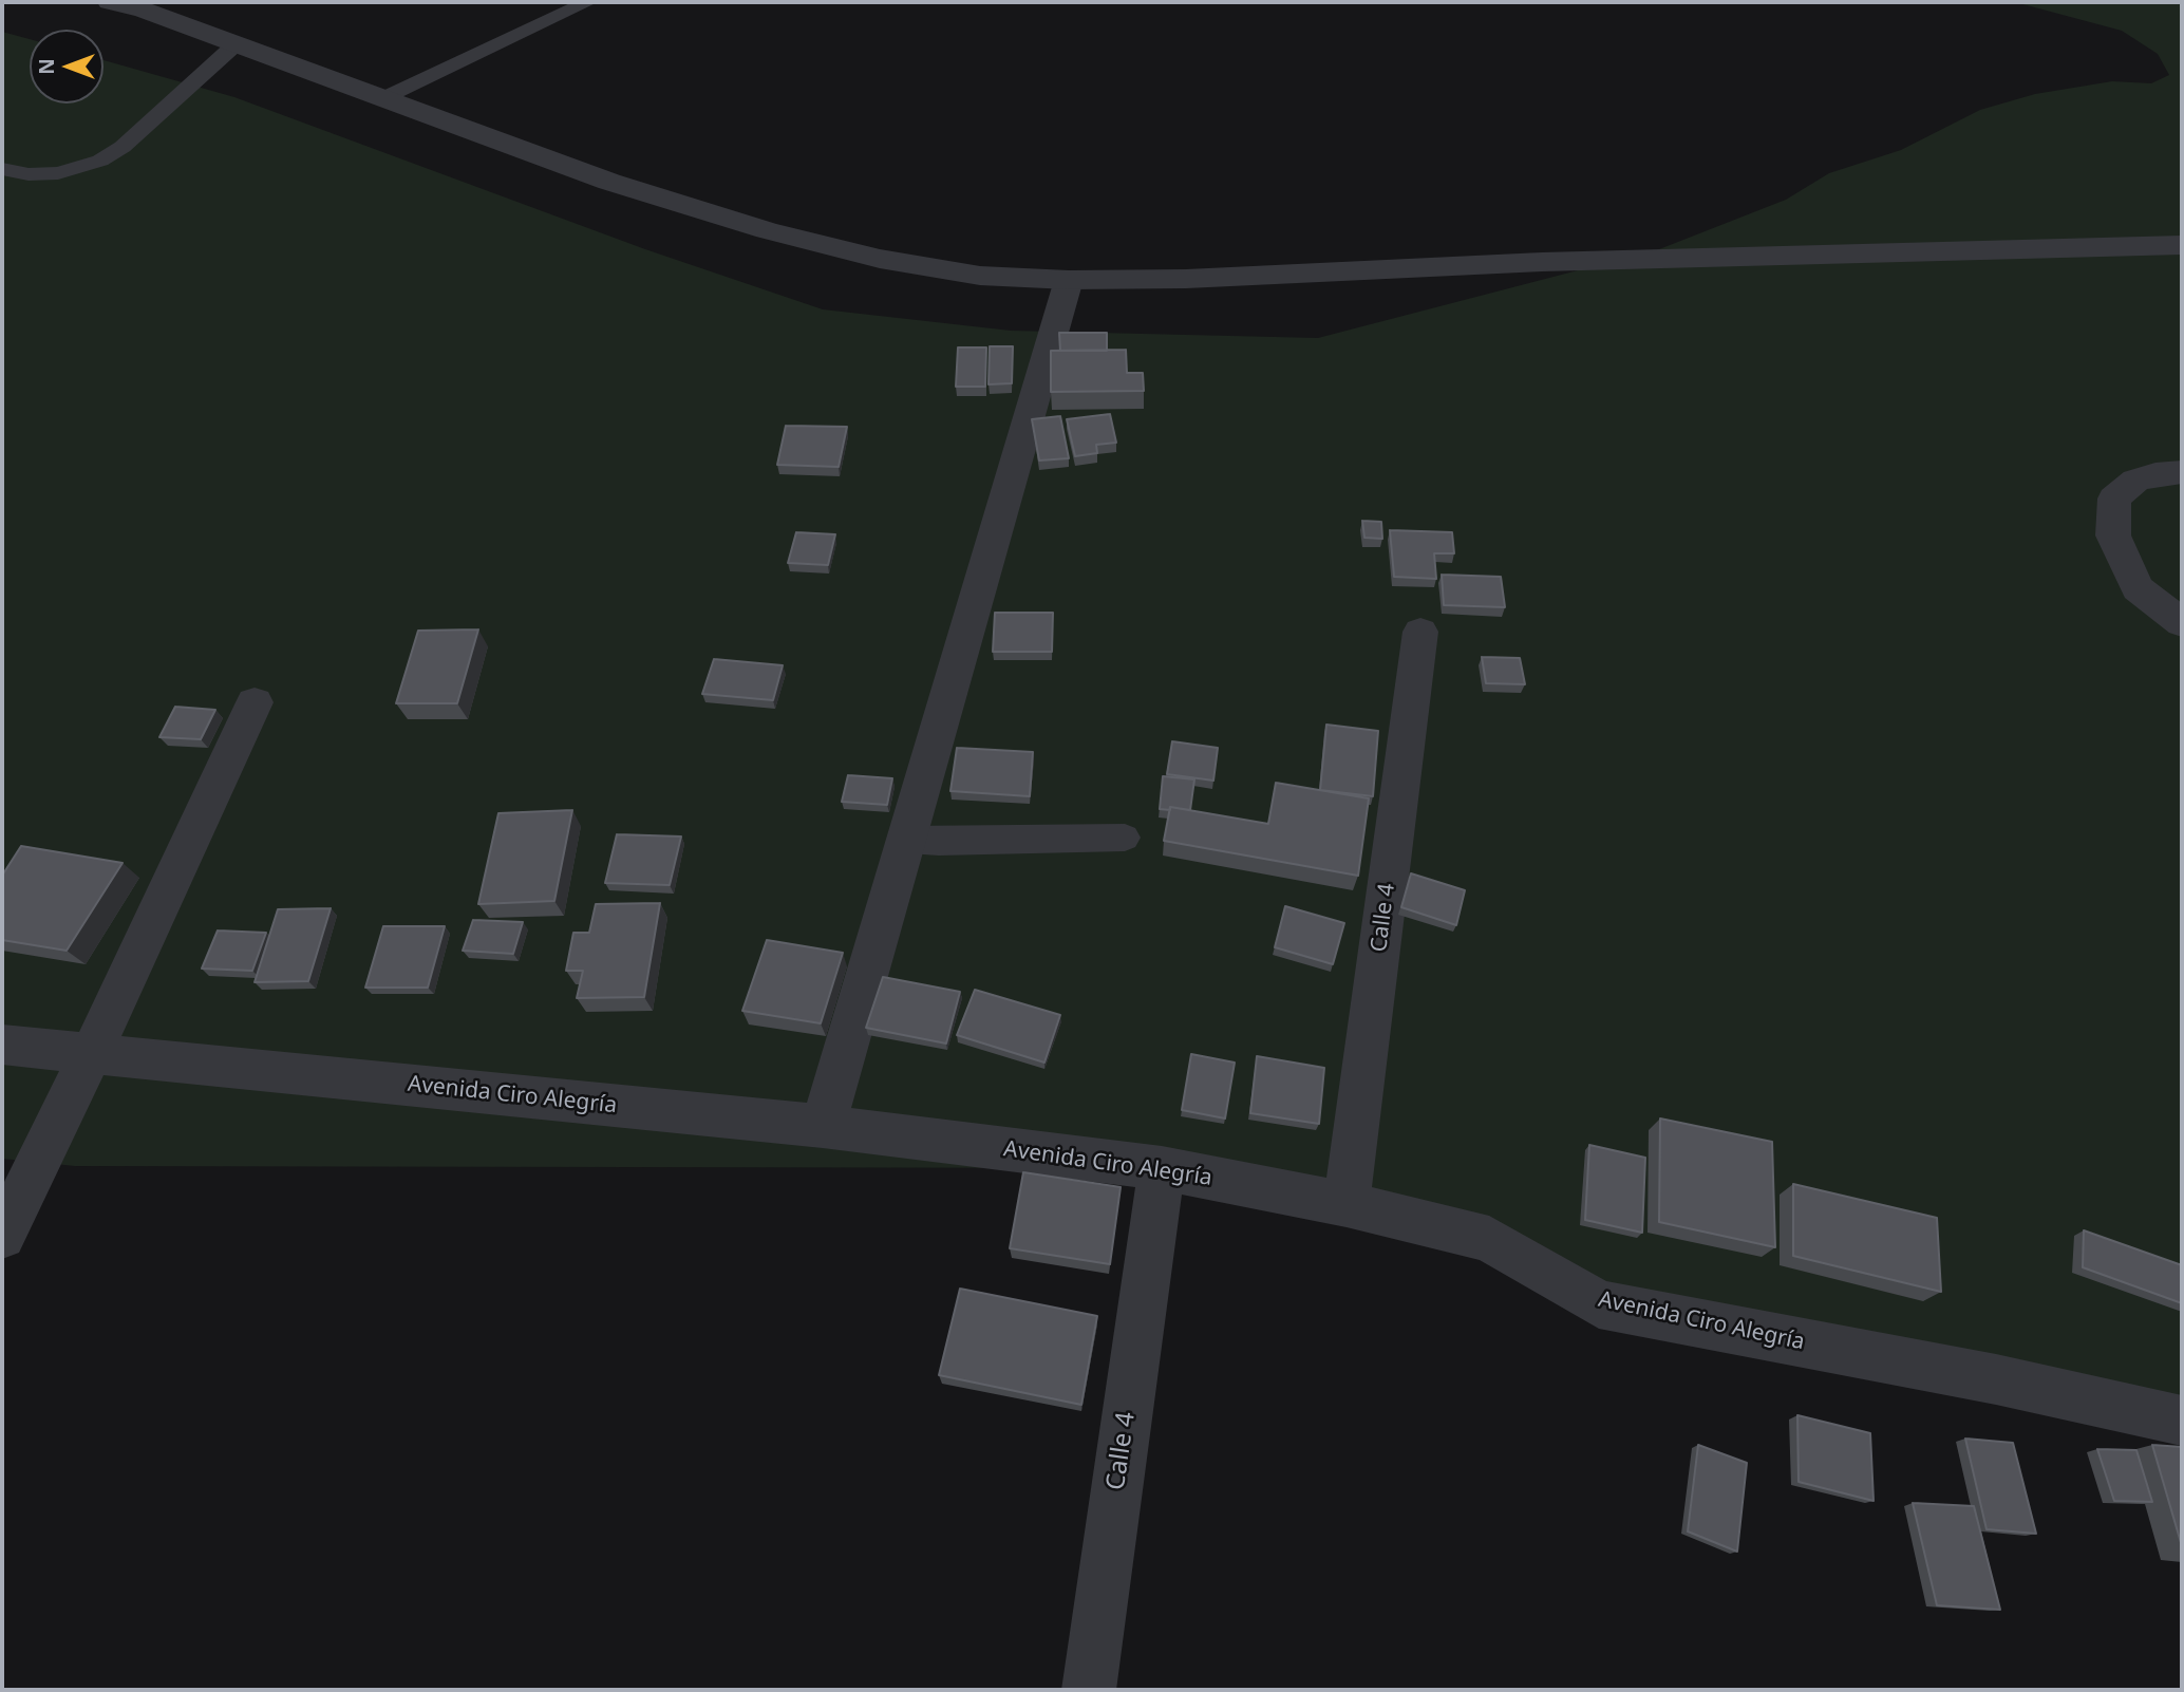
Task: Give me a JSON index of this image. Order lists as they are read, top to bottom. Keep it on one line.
{"streets":{"street":["Calle 4","Avenida Ciro Alegría"]},"crossings":[["Calle 4","Avenida Ciro Alegría"]],"north":"left"}
